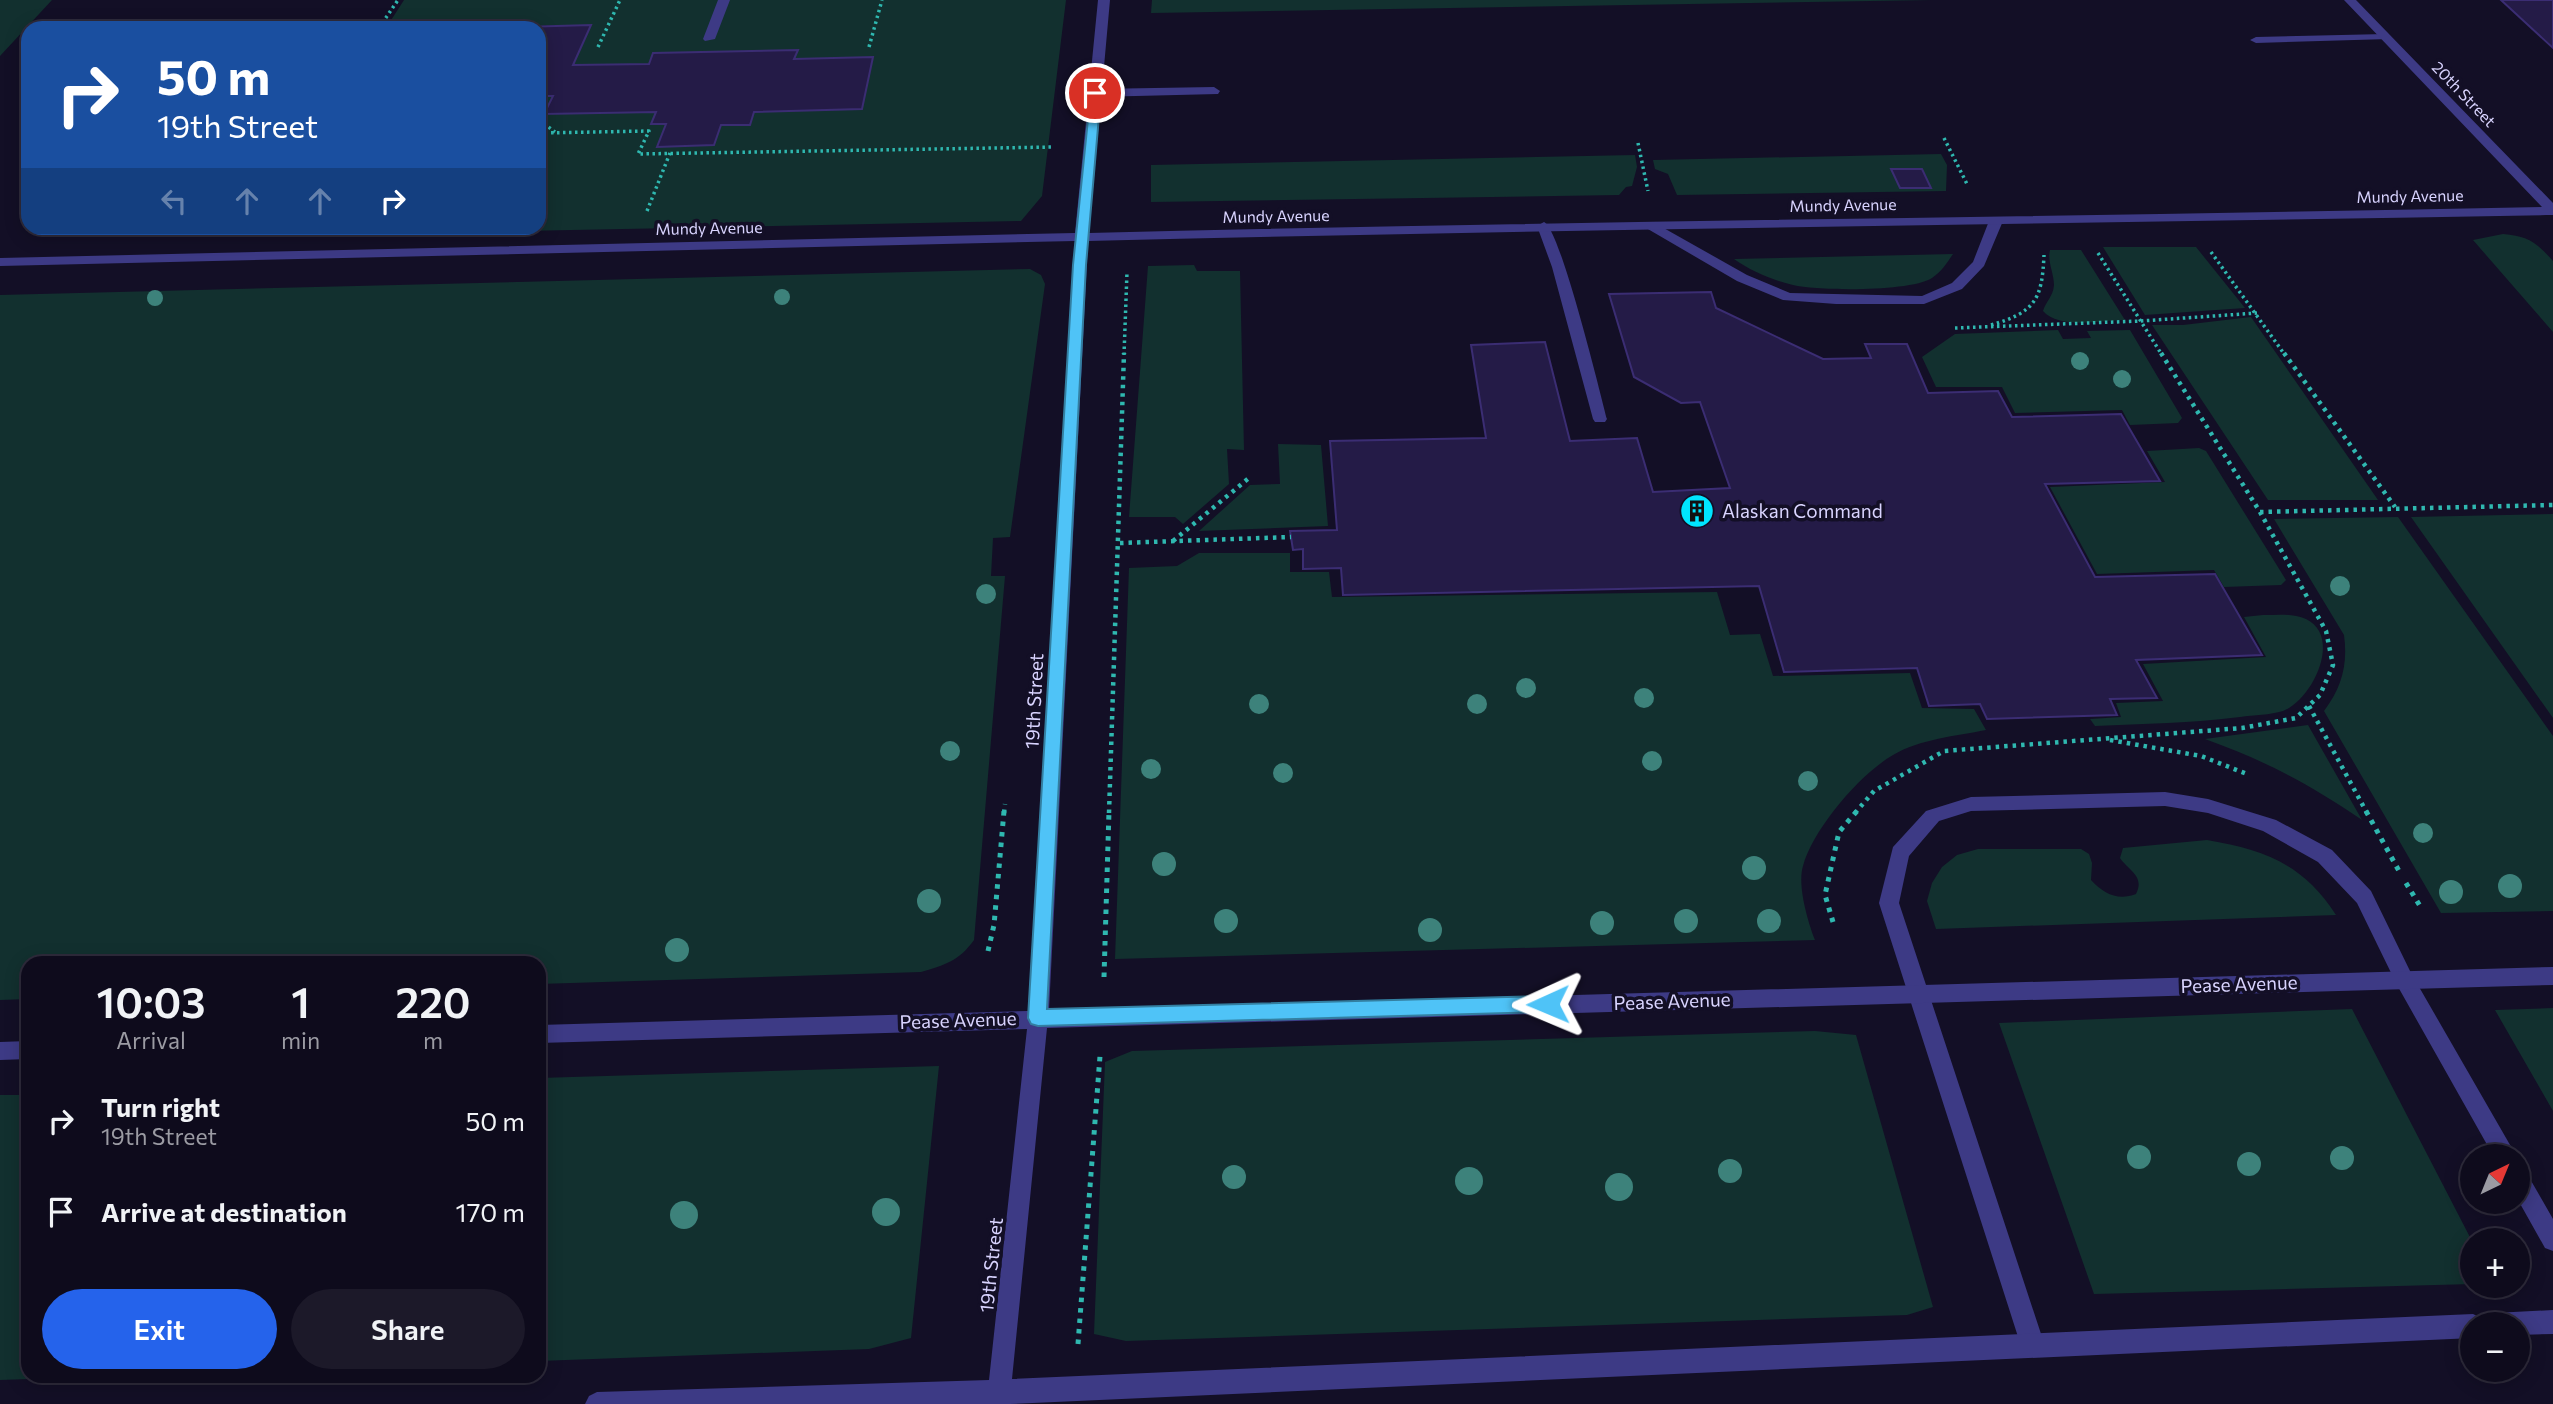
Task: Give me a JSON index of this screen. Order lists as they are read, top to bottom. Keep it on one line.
{"streets":{"street":["20th Street","Mundy Avenue","19th Street","Pease Avenue"]},"crossings":[["20th Street","Mundy Avenue"],["Mundy Avenue","19th Street"],["19th Street","Pease Avenue"]],"places":{"building":["Alaskan Command"]},"north":"top right","page":{"turn":["50 m","19th Street"],"eta":["10:03","Arrival","1","min","220","m"],"list":[{"name":"Turn right","note":"19th Street","value":"50 m"},{"name":"Arrive at destination","value":"170 m"}],"map_buttons":["+","−"],"buttons":["Exit","Share"]}}
